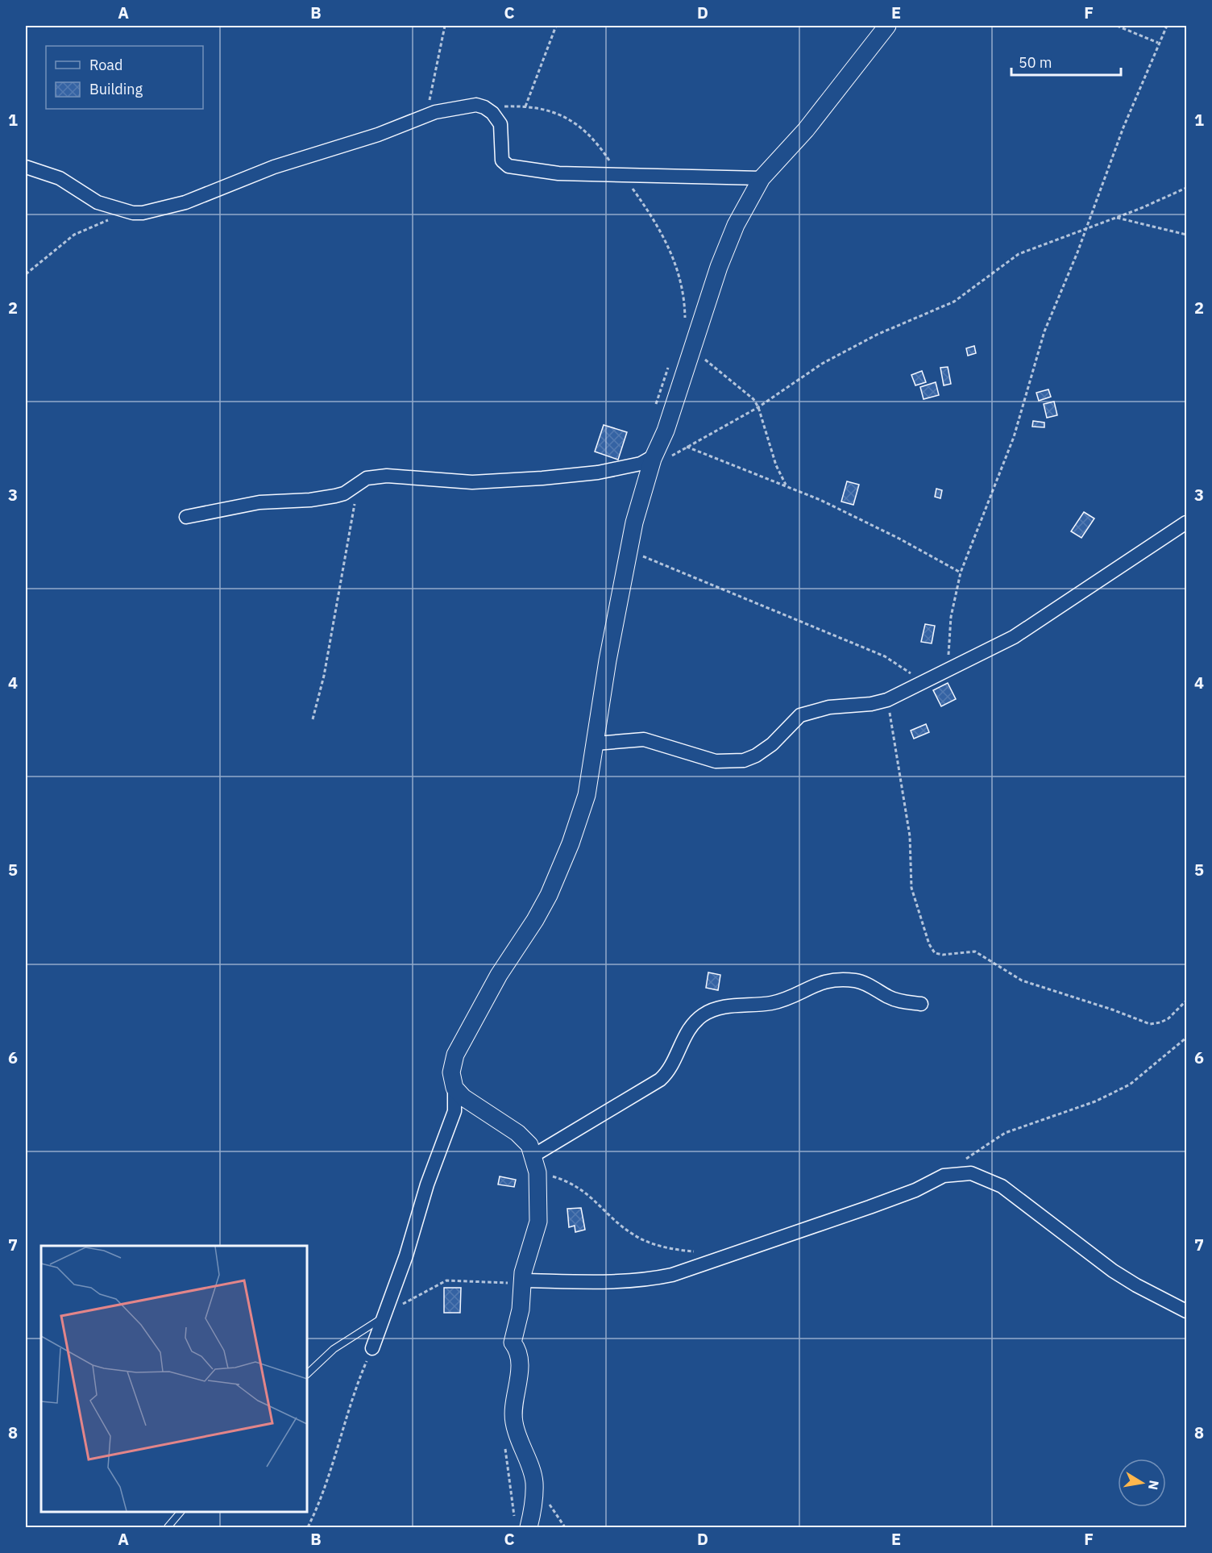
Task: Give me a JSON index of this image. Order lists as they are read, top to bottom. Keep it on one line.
{"legend":["Road","Building"],"scale_bar":"50 m","north":"right","grid":{"columns":["A","B","C","D","E","F"],"rows":["1","2","3","4","5","6","7","8"]}}
